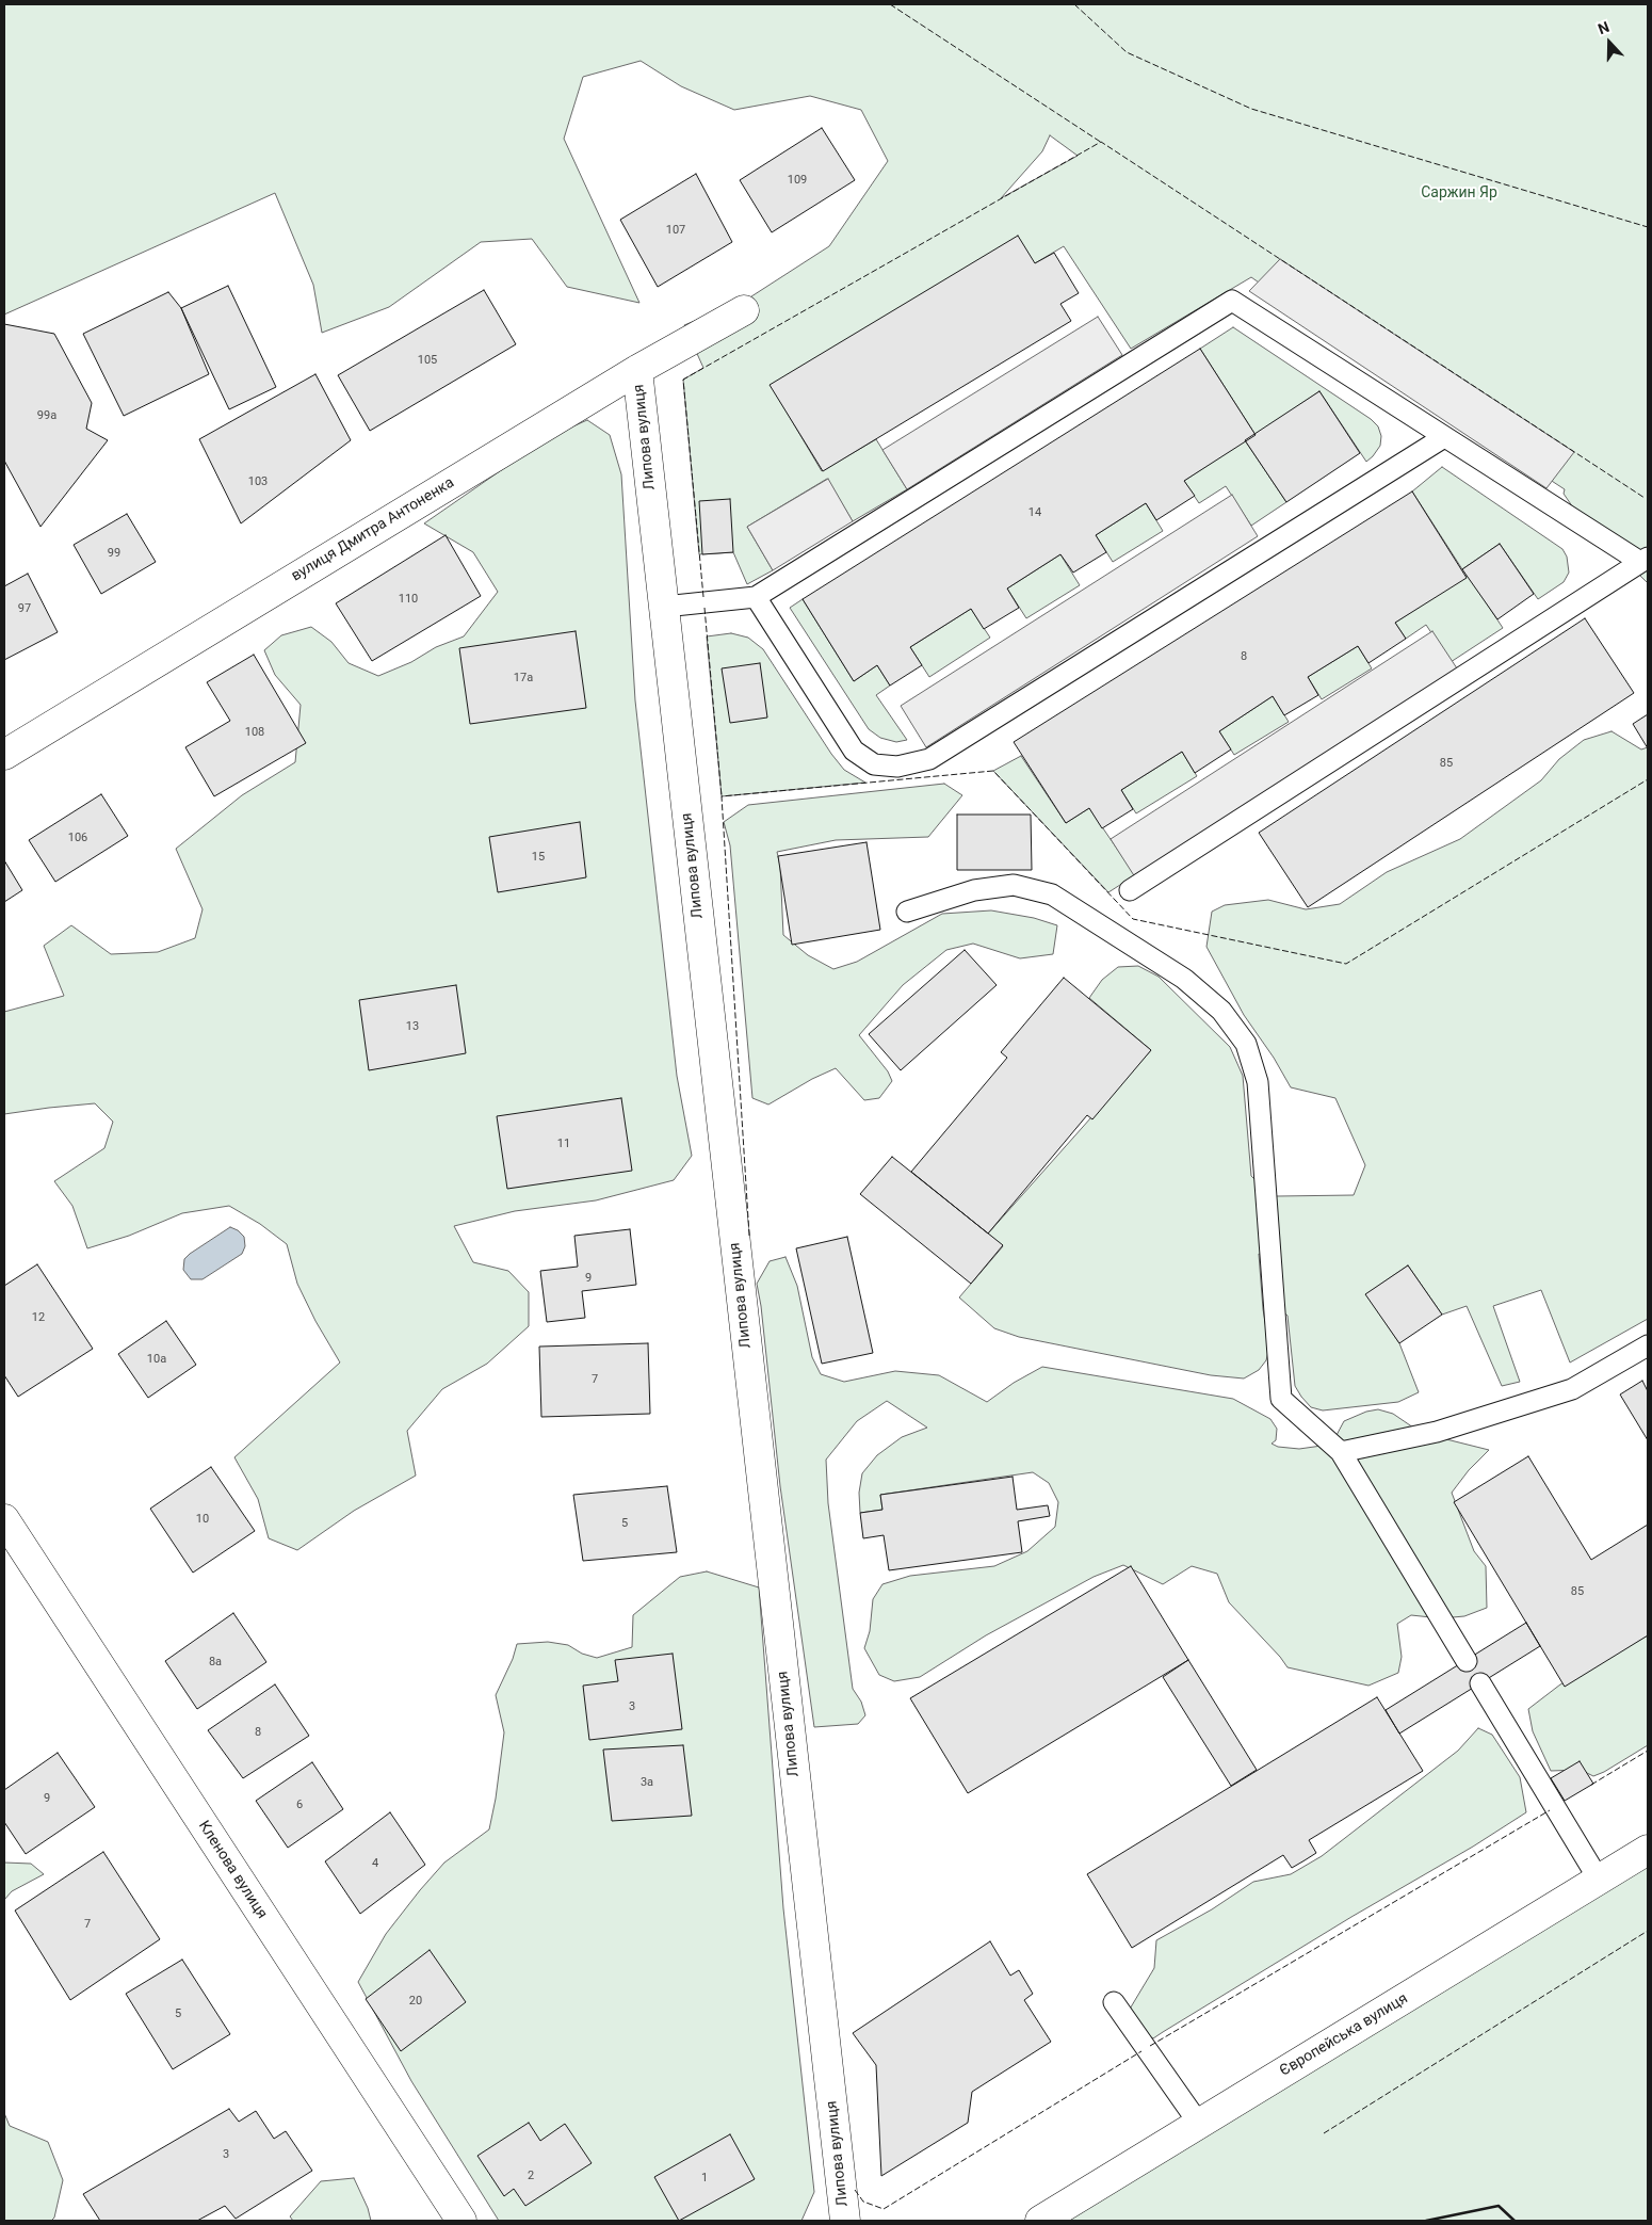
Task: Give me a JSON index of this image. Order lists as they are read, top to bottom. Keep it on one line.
{"streets":{"street":["Липова вулиця","вулиця Дмитра Антоненка","Кленова вулиця","Європейська вулиця"]},"crossings":[["Липова вулиця","вулиця Дмитра Антоненка"]],"parks":["Саржин Яр"],"house_numbers":["109","107","105","99а","103","14","99","110","97","8","17а","108","85","106","15","13","11","9","12","10а","7","10","5","85","8а","3","8","3а","9","6","4","7","20","5","3","2","1"],"north":"top"}
